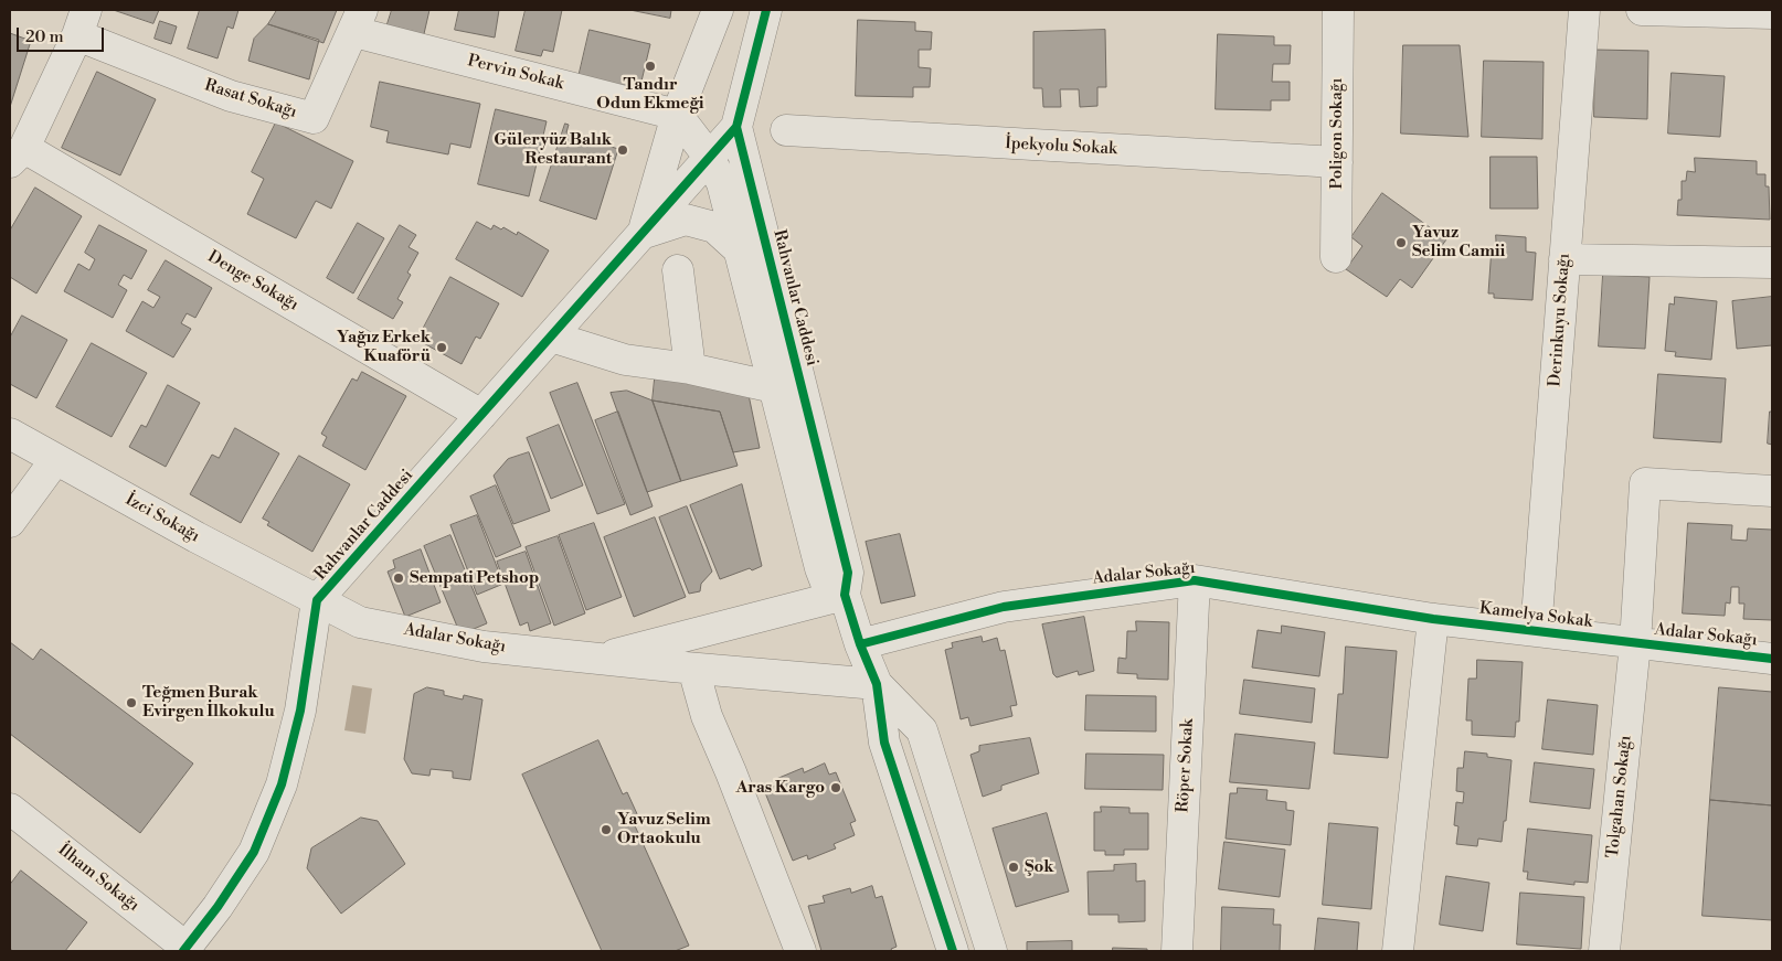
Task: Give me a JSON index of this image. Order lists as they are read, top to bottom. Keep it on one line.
{"streets":{"street":["Pervin Sokak","Rasat Sokağı","Poligon Sokağı","İpekyolu Sokak","Denge Sokağı","Rahvanlar Caddesi","Derinkuyu Sokağı","İzci Sokağı","Adalar Sokağı","Kamelya Sokak","Röper Sokak","Tolgahan Sokağı","İlham Sokağı"]},"crossings":[["Pervin Sokak","Rasat Sokağı"],["Poligon Sokağı","İpekyolu Sokak"],["Denge Sokağı","Rahvanlar Caddesi"],["Rahvanlar Caddesi","İzci Sokağı"],["Rahvanlar Caddesi","Adalar Sokağı"],["Rahvanlar Caddesi","İlham Sokağı"],["Derinkuyu Sokağı","Kamelya Sokak"],["İzci Sokağı","Adalar Sokağı"],["Adalar Sokağı","Kamelya Sokak"],["Adalar Sokağı","Röper Sokak"],["Adalar Sokağı","Tolgahan Sokağı"],["Kamelya Sokak","Tolgahan Sokağı"]],"places":["Tandır Odun Ekmeği","Güleryüz Balık Restaurant","Yavuz Selim Camii","Yağız Erkek Kuaförü","Sempati Petshop","Teğmen Burak Evirgen İlkokulu","Aras Kargo","Yavuz Selim Ortaokulu","Şok"],"scale_bar":"20 m"}
